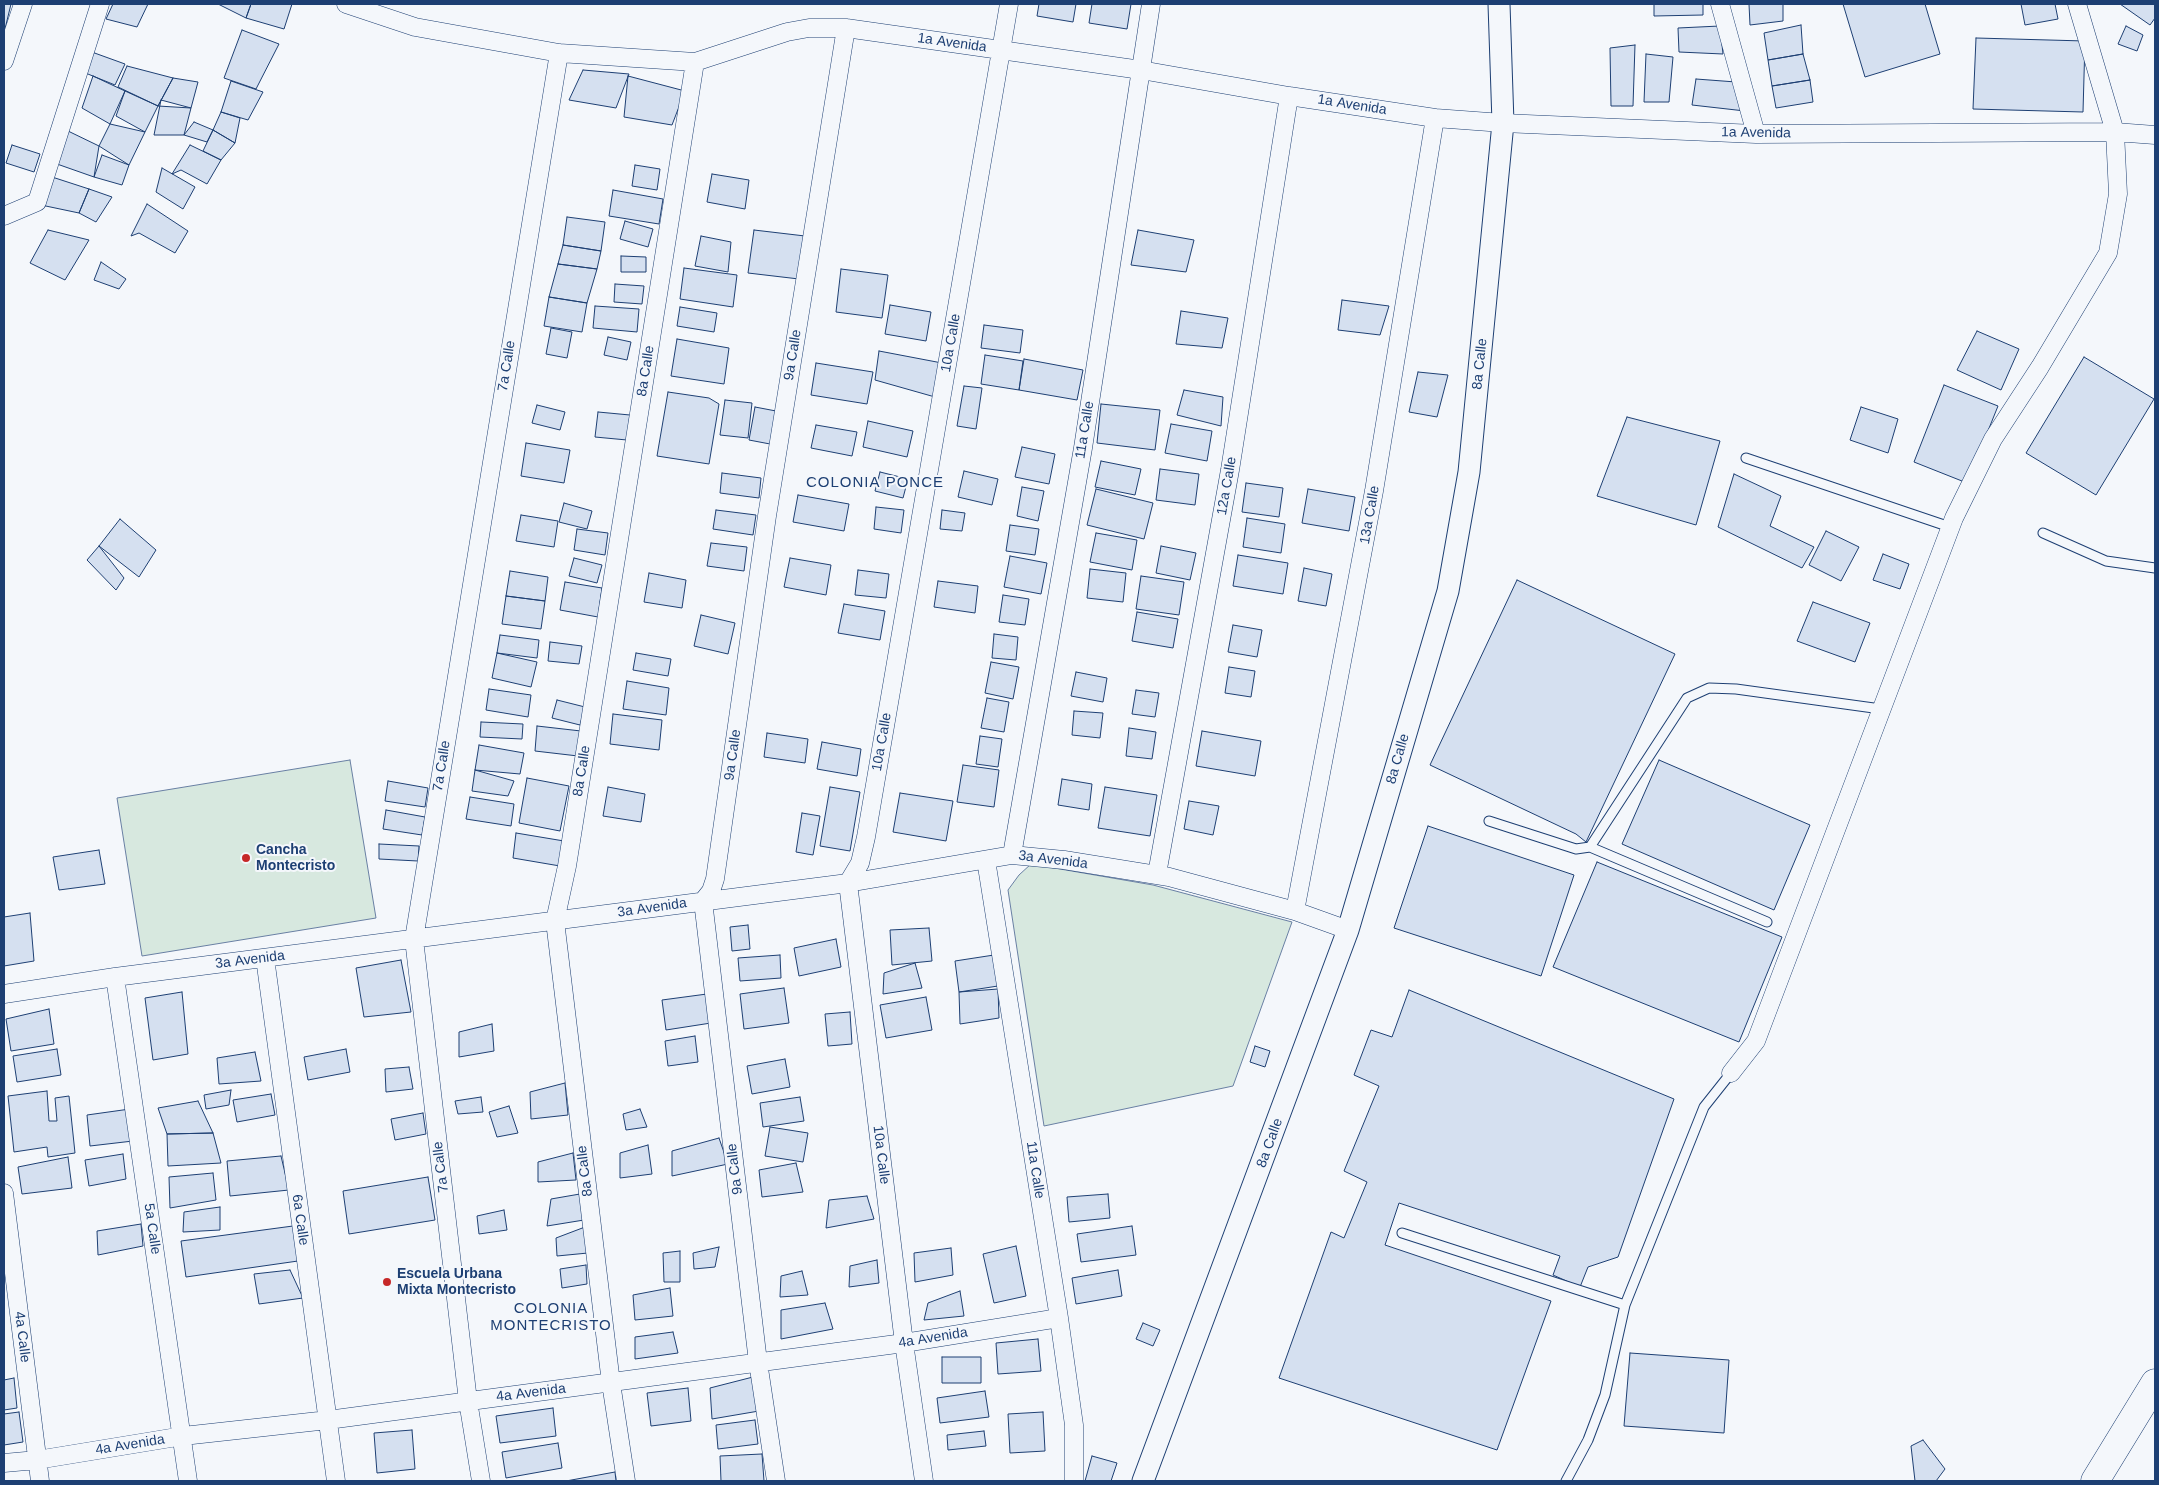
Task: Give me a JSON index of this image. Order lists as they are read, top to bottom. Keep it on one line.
{"streets":{"street":["1a Avenida","10a Calle","9a Calle","8a Calle","7a Calle","11a Calle","12a Calle","13a Calle","3a Avenida","6a Calle","5a Calle","4a Calle","4a Avenida"]},"crossings":[["1a Avenida","10a Calle"],["1a Avenida","9a Calle"],["1a Avenida","8a Calle"],["1a Avenida","7a Calle"],["1a Avenida","11a Calle"],["1a Avenida","12a Calle"],["1a Avenida","13a Calle"],["10a Calle","3a Avenida"],["10a Calle","4a Avenida"],["9a Calle","3a Avenida"],["9a Calle","4a Avenida"],["8a Calle","3a Avenida"],["8a Calle","4a Avenida"],["7a Calle","3a Avenida"],["7a Calle","4a Avenida"],["11a Calle","3a Avenida"],["11a Calle","4a Avenida"],["12a Calle","3a Avenida"],["13a Calle","3a Avenida"],["3a Avenida","6a Calle"],["3a Avenida","5a Calle"],["6a Calle","4a Avenida"],["5a Calle","4a Avenida"],["4a Calle","4a Avenida"]],"districts":["COLONIA PONCE","COLONIA MONTECRISTO"],"places":["Cancha Montecristo","Escuela Urbana Mixta Montecristo"]}
